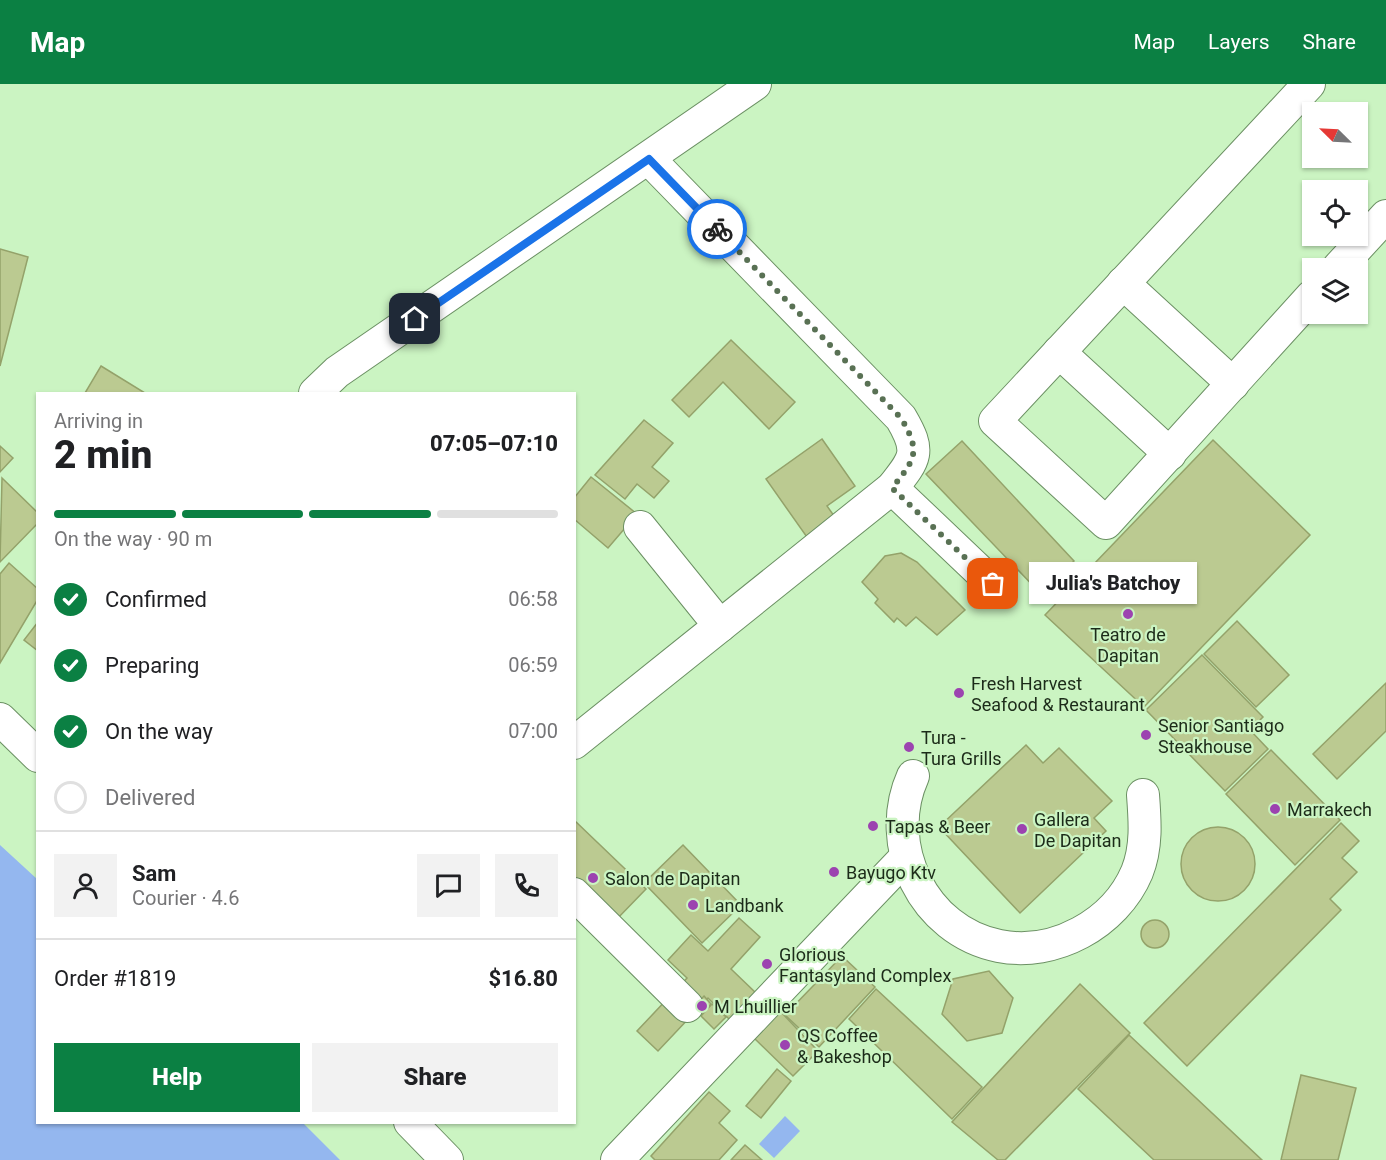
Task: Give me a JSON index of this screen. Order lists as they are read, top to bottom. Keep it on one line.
{"places":["Julia's Batchoy","Teatro de Dapitan","Fresh Harvest Seafood & Restaurant","Senior Santiago Steakhouse","Tura - Tura Grills","Marrakech","Tapas & Beer","Gallera De Dapitan","Bayugo Ktv","Salon de Dapitan","Landbank","Glorious Fantasyland Complex","M Lhuillier","QS Coffee & Bakeshop"],"north":"top left","page":{"header":"Map","nav":["Map","Layers","Share"],"heading":["2 min","Arriving in","07:05–07:10"],"panel":["Sam","Courier · 4.6","Order #1819","$16.80"],"bar":"On the way · 90 m","bubble":"Julia's Batchoy","list":[["Confirmed","06:58"],["Preparing","06:59"],["On the way","07:00"],"Delivered"],"buttons":["Help","Share"]}}
